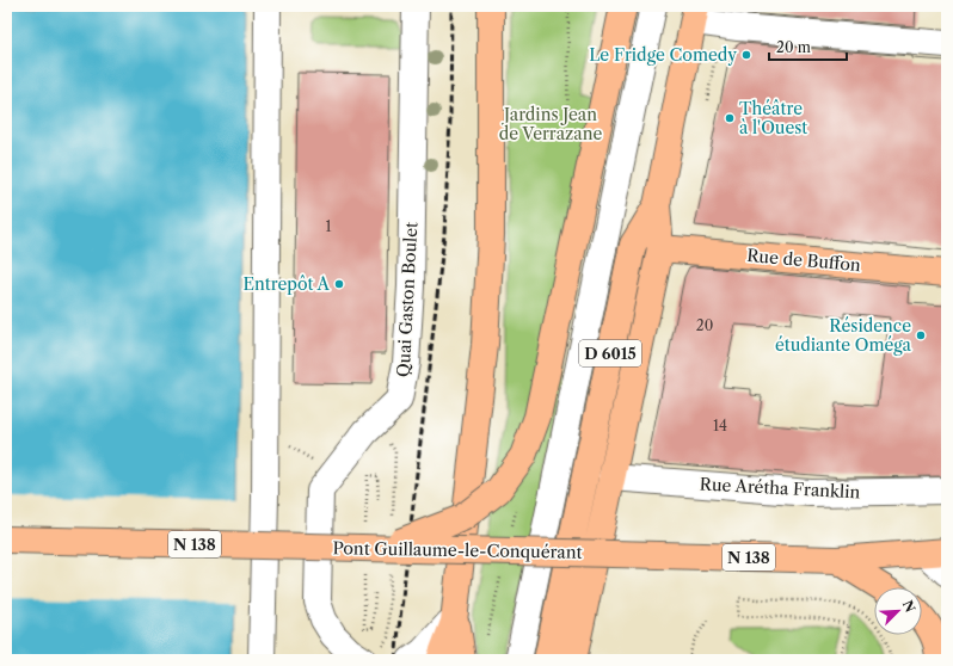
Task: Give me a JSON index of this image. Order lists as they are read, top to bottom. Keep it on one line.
{"streets":{"main road":["Rue de Buffon","D 6015","N 138","Pont Guillaume-le-Conquérant"],"street":["Quai Gaston Boulet","Rue Arétha Franklin"]},"crossings":[["Rue de Buffon","D 6015"],["D 6015","Rue Arétha Franklin"],["N 138","Pont Guillaume-le-Conquérant"]],"parks":["Jardins Jean de Verrazane"],"places":["Le Fridge Comedy","Théâtre à l'Ouest","Entrepôt A","Résidence étudiante Oméga"],"house_numbers":["1","20","14"],"scale_bar":"20 m","north":"top right"}
